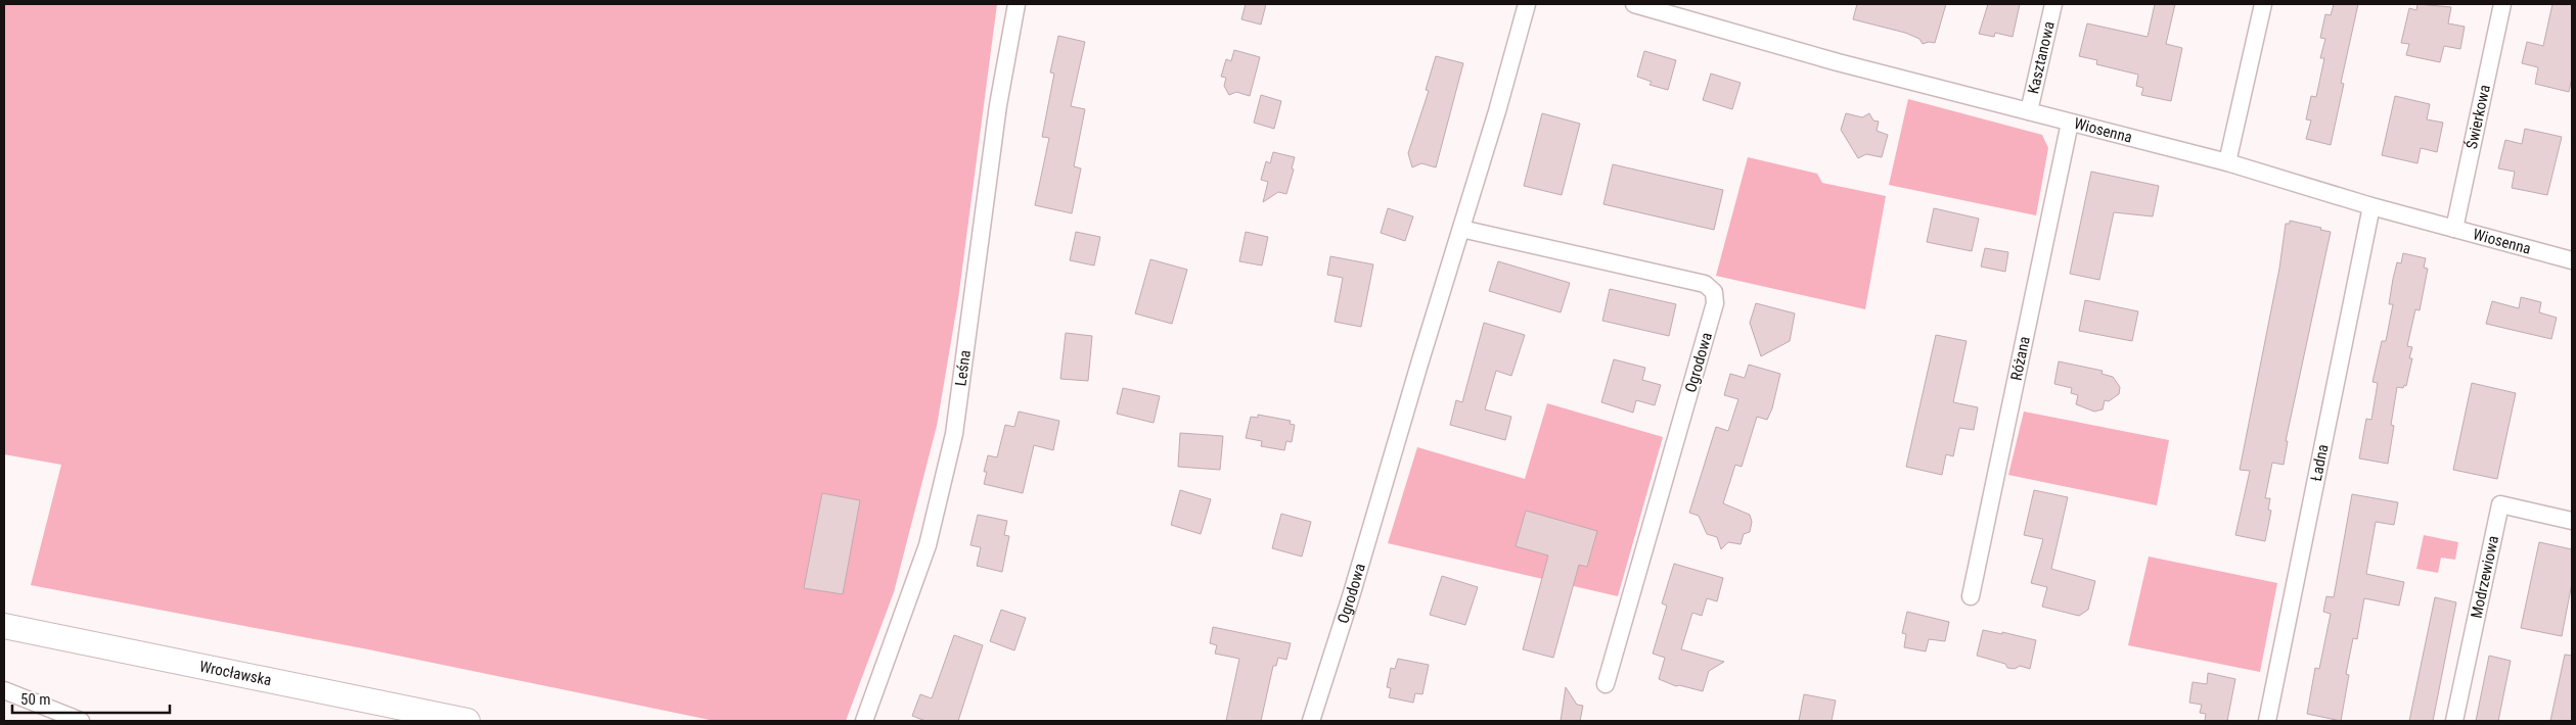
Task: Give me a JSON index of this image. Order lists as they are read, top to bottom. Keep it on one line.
{"streets":{"street":["Kasztanowa","Świerkowa","Wiosenna","Różana","Ogrodowa","Leśna","Ładna","Modrzewiowa","Wrocławska"]},"crossings":[["Kasztanowa","Wiosenna"],["Świerkowa","Wiosenna"],["Wiosenna","Różana"],["Wiosenna","Ładna"]],"scale_bar":"50 m"}
